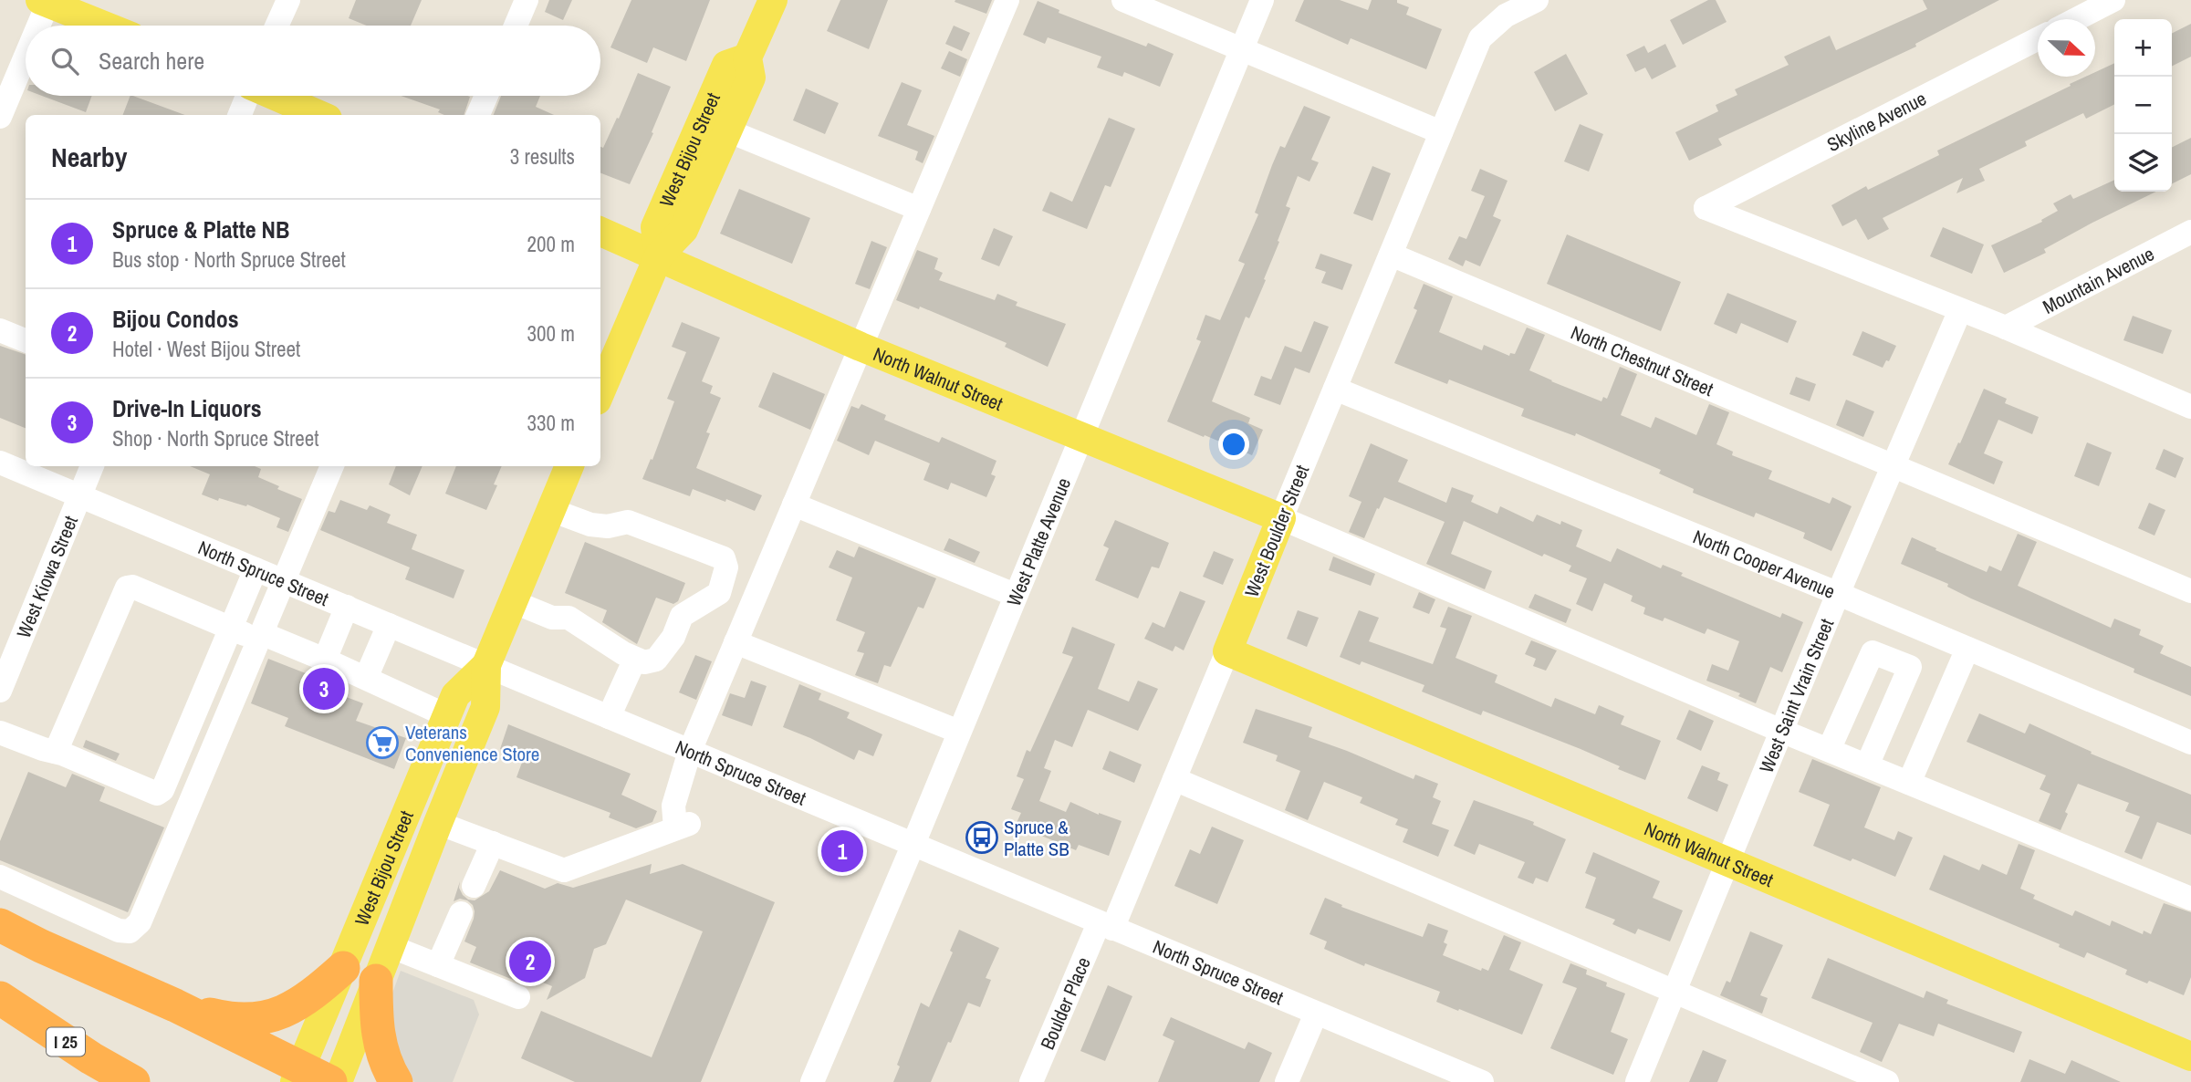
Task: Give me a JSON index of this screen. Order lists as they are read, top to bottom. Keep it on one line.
{"streets":{"highway":["I 25"],"main road":["West Bijou Street","North Walnut Street","West Boulder Street"],"street":["Skyline Avenue","Mountain Avenue","North Chestnut Street","West Platte Avenue","North Cooper Avenue","North Spruce Street","West Kiowa Street","West Saint Vrain Street","Boulder Place"]},"crossings":[["Skyline Avenue","West Saint Vrain Street"],["West Bijou Street","North Walnut Street"],["West Bijou Street","North Spruce Street"],["North Chestnut Street","West Boulder Street"],["North Chestnut Street","West Saint Vrain Street"],["North Walnut Street","West Boulder Street"],["North Walnut Street","West Platte Avenue"],["North Walnut Street","West Saint Vrain Street"],["West Boulder Street","North Cooper Avenue"],["West Boulder Street","North Spruce Street"],["West Boulder Street","Boulder Place"],["West Platte Avenue","North Spruce Street"],["North Cooper Avenue","West Saint Vrain Street"],["North Spruce Street","West Kiowa Street"],["North Spruce Street","Boulder Place"]],"places":{"supermarket":["Veterans Convenience Store"],"bus stop":["Spruce & Platte SB"]},"north":"right","page":{"map_buttons":["+","−"],"search":"Search here","heading":["Nearby","3 results"],"list":[{"mark":"1","name":"Spruce & Platte NB","note":"Bus stop · North Spruce Street","value":"200 m"},{"mark":"2","name":"Bijou Condos","note":"Hotel · West Bijou Street","value":"300 m"},{"mark":"3","name":"Drive-In Liquors","note":"Shop · North Spruce Street","value":"330 m"}],"pins":["3","1","2"]}}
